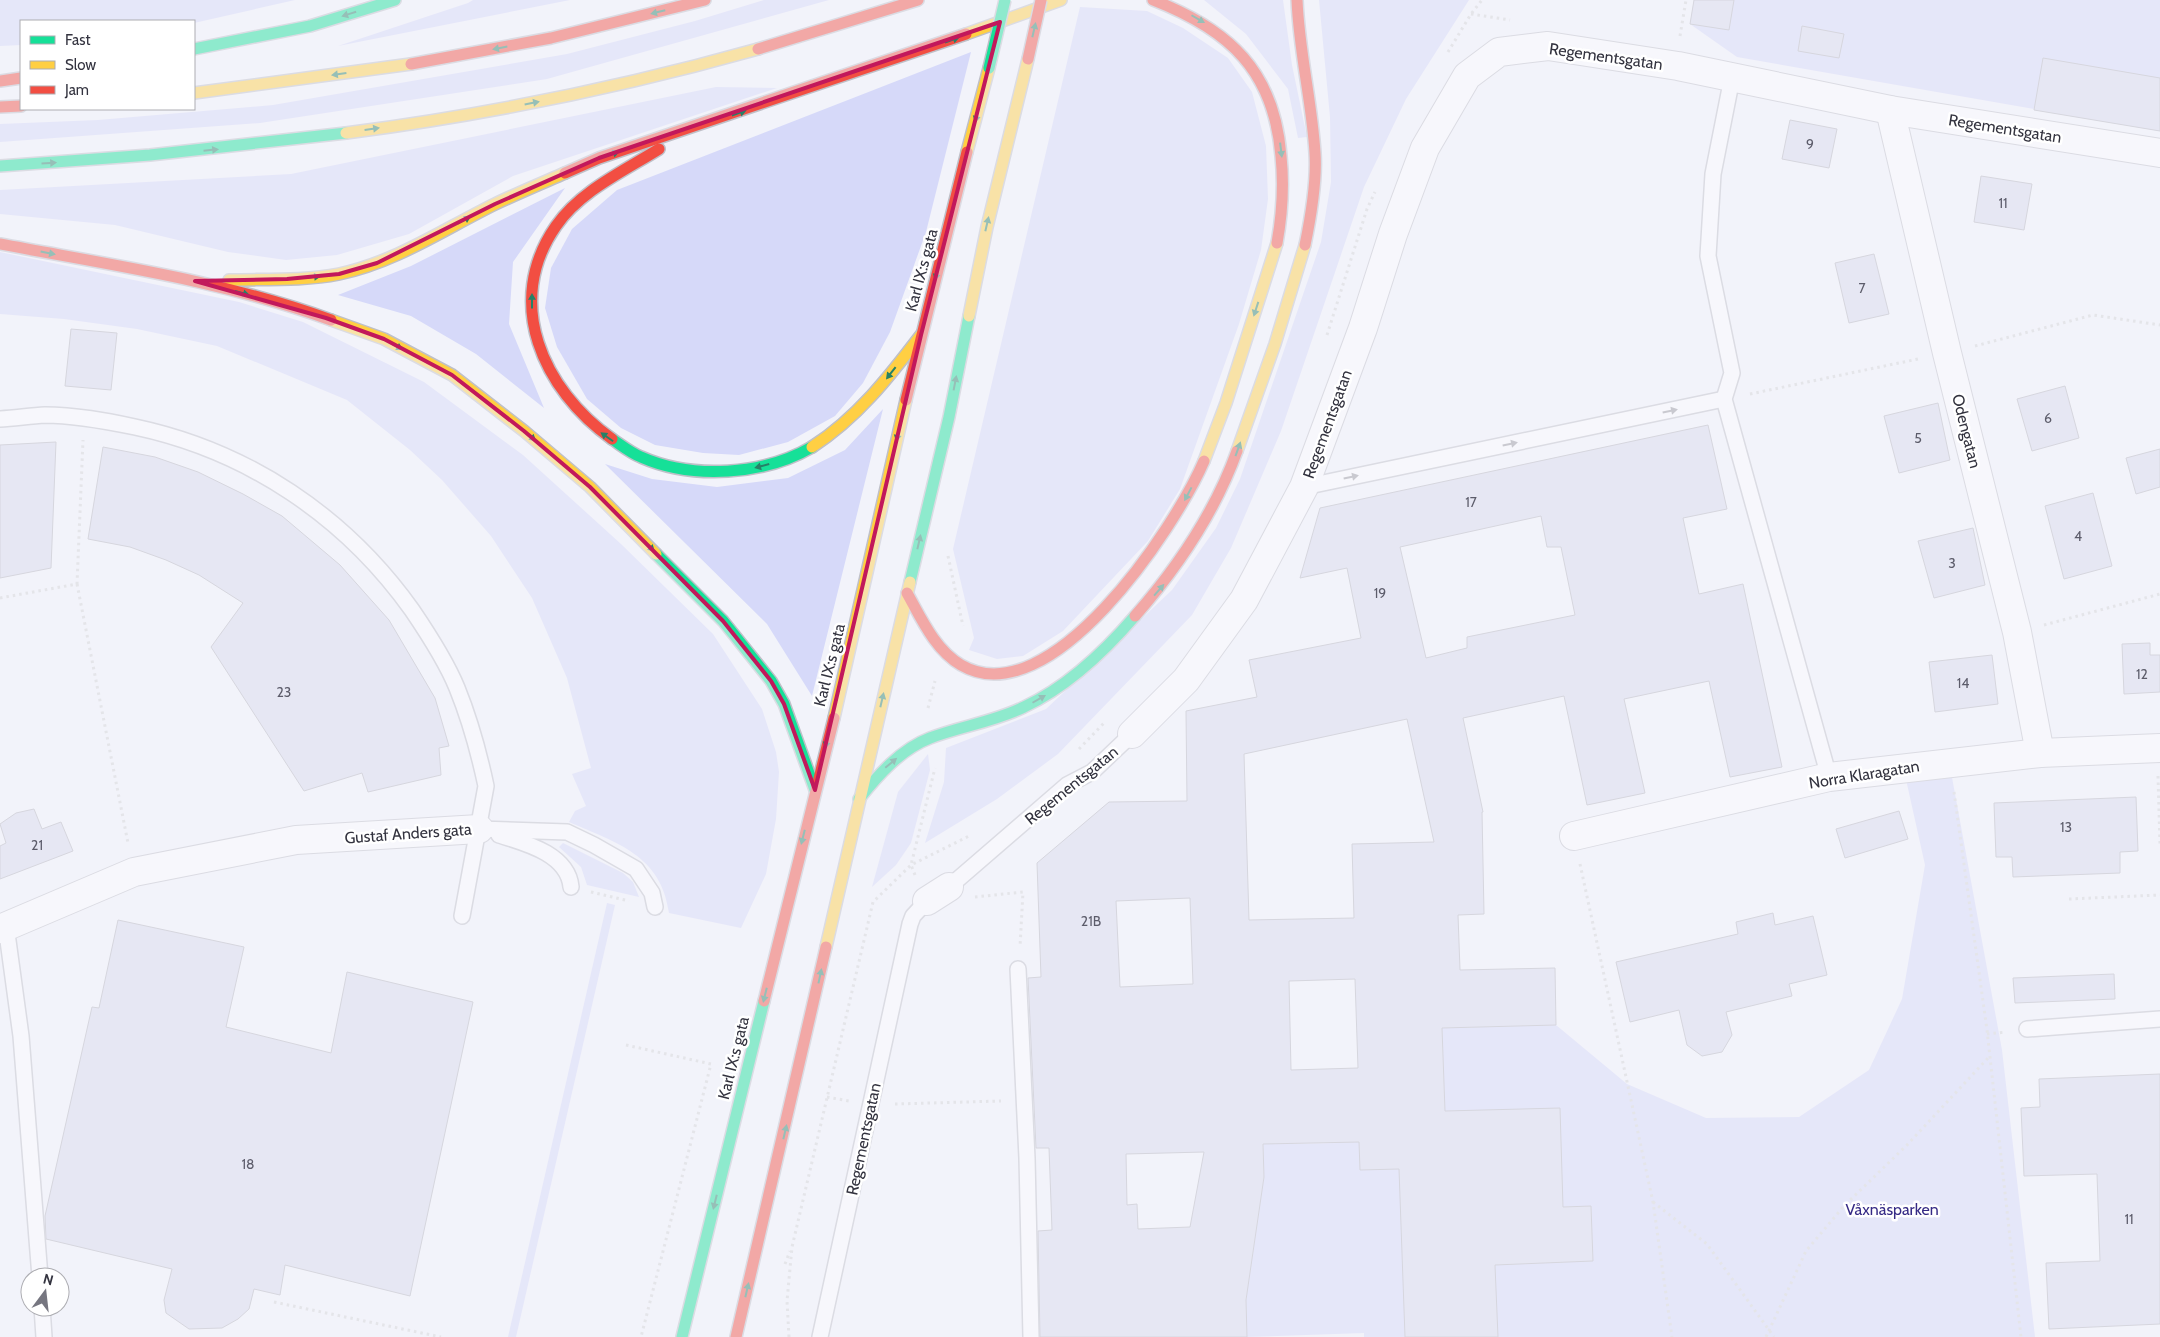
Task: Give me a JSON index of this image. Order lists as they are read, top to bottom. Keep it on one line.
{"streets":{"main road":["Karl IX:s gata"],"street":["Regementsgatan","Odengatan","Norra Klaragatan","Gustaf Anders gata"]},"crossings":[["Regementsgatan","Odengatan"],["Odengatan","Norra Klaragatan"]],"parks":["Våxnäsparken"],"house_numbers":["9","11","7","6","5","17","4","3","19","12","14","23","13","21","21B","18","11"],"legend":["Fast","Slow","Jam"],"north":"top"}
